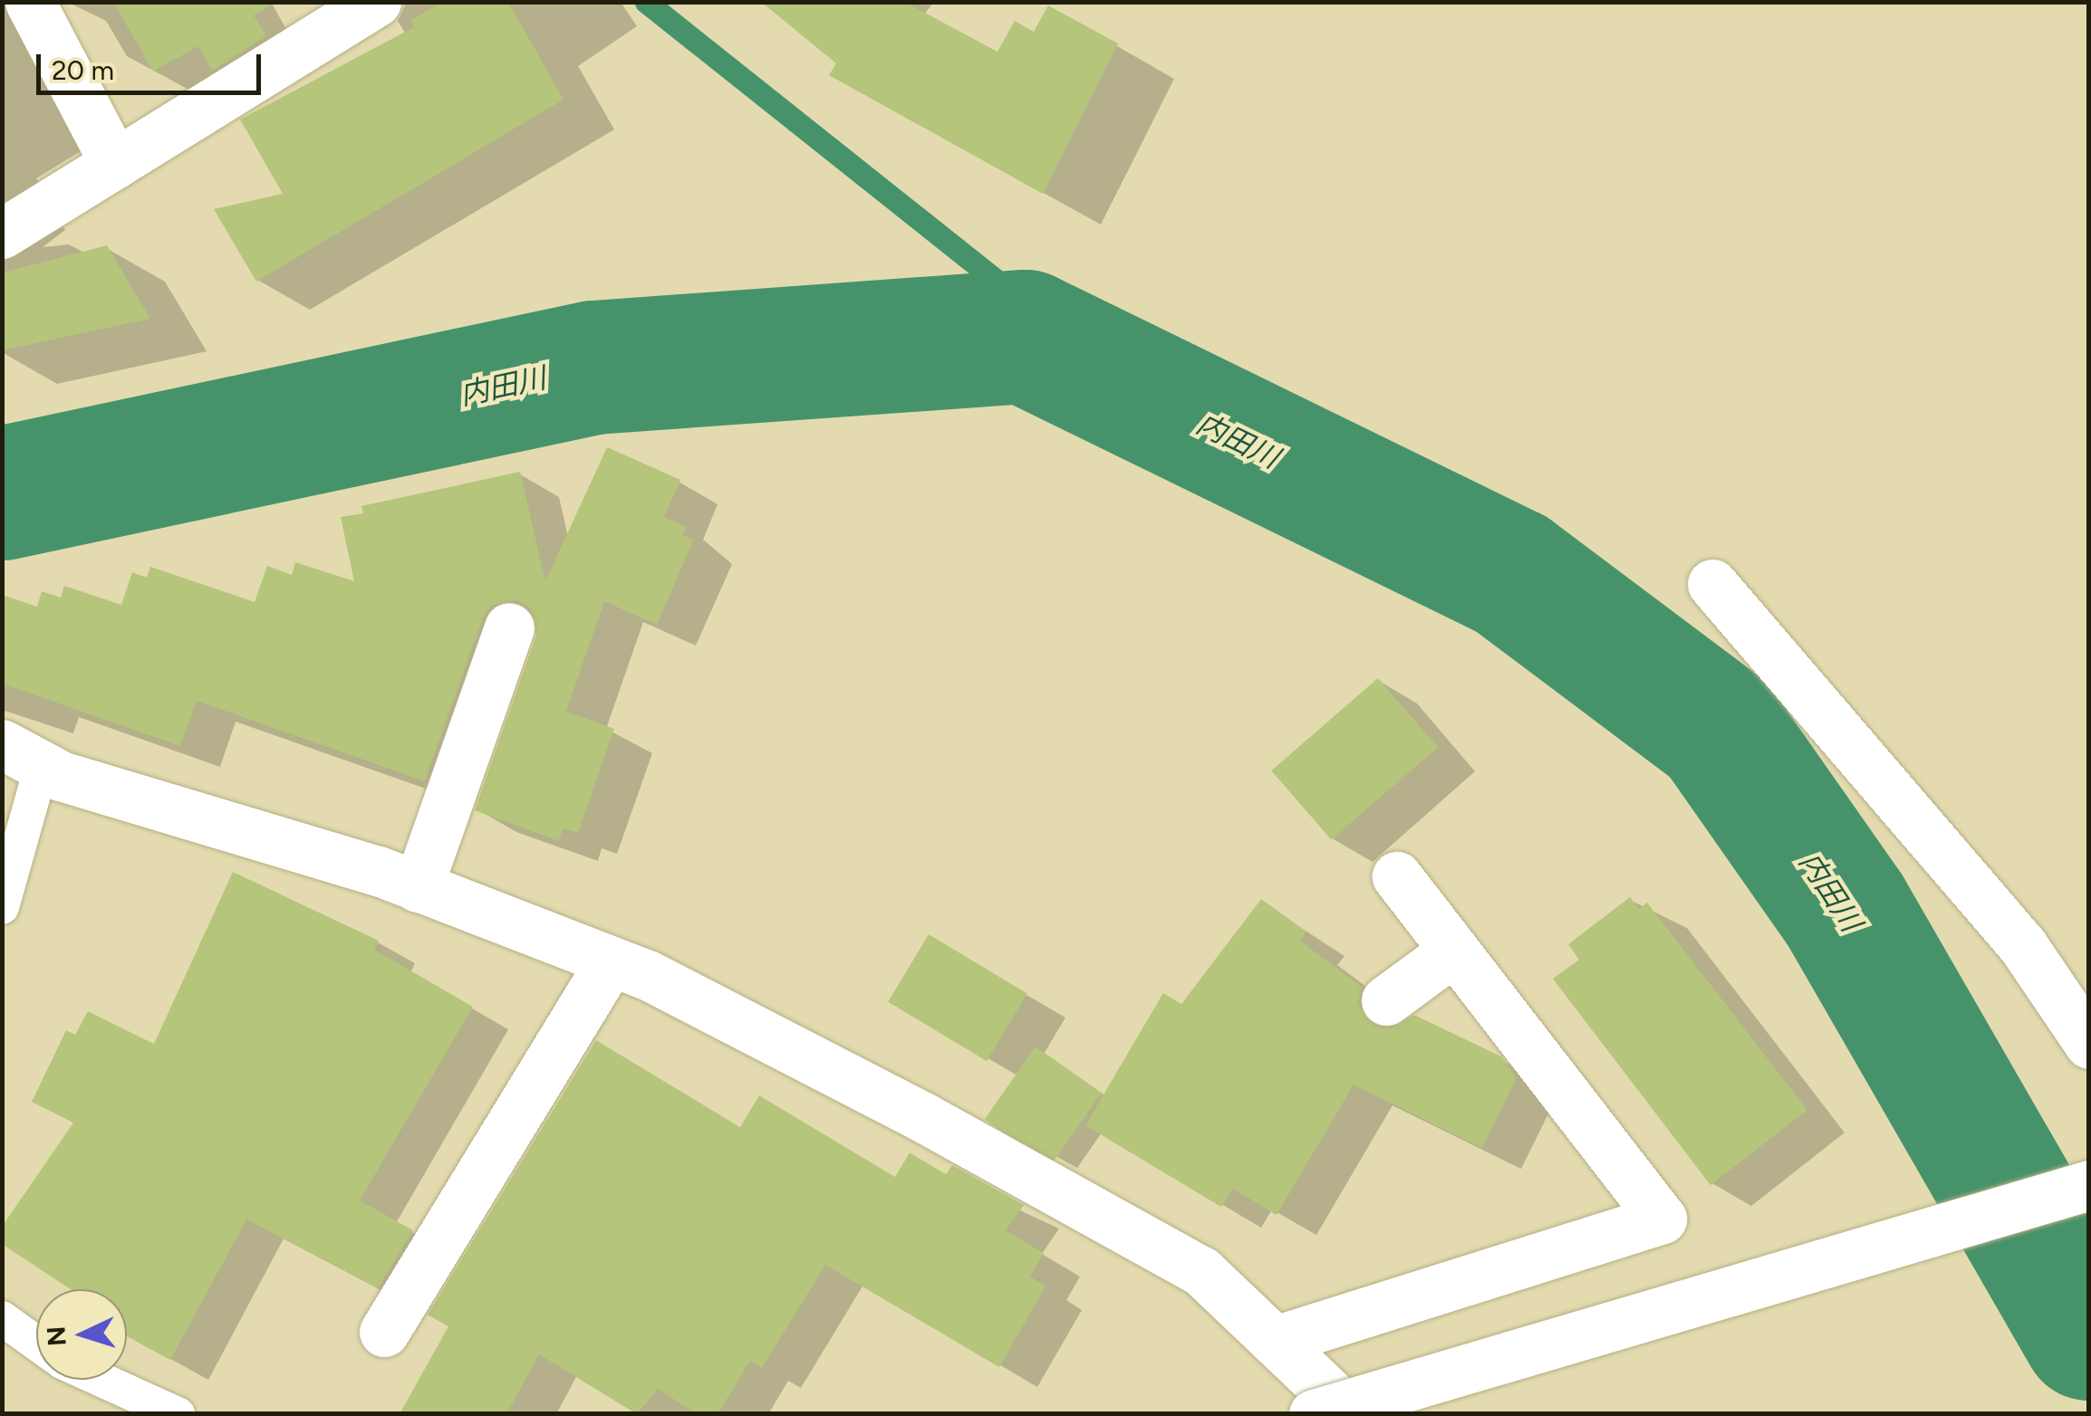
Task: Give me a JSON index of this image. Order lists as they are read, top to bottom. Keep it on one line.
{"water":["内田川"],"scale_bar":"20 m","north":"left"}
